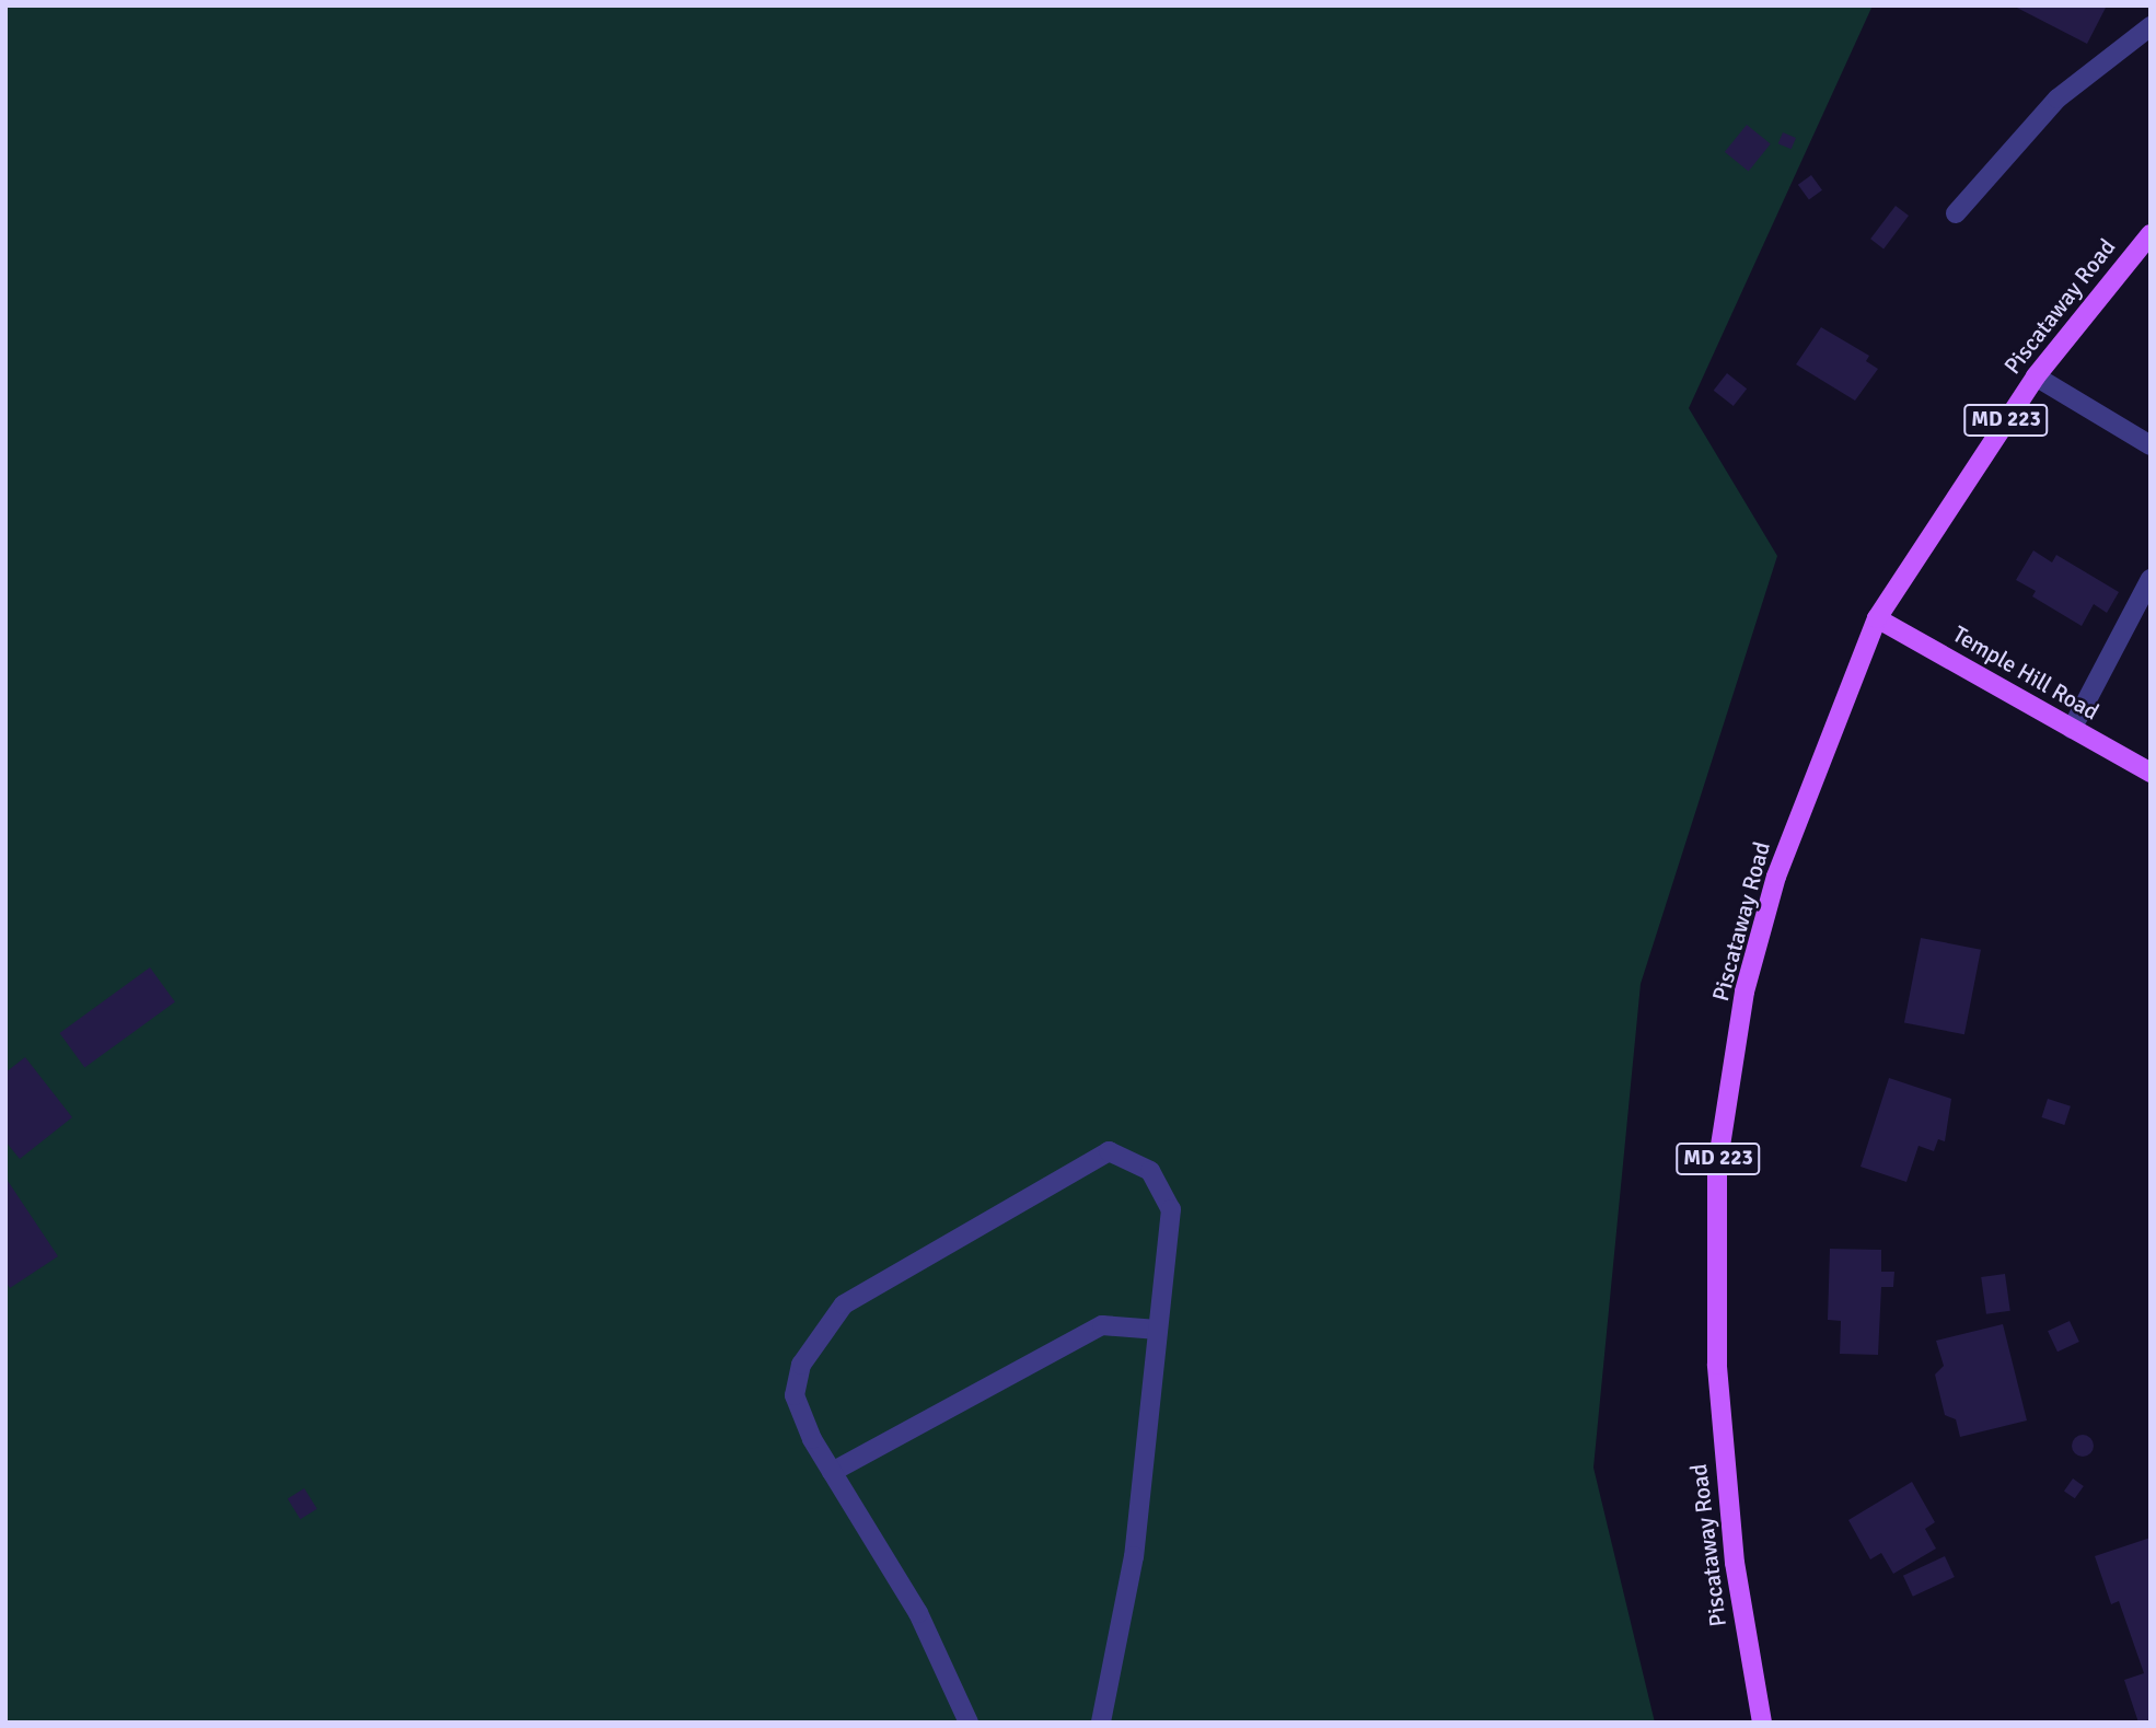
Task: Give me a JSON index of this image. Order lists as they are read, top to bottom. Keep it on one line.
{"streets":{"main road":["Piscataway Road","MD 223","Temple Hill Road"]},"crossings":[["Piscataway Road","Temple Hill Road"]]}
